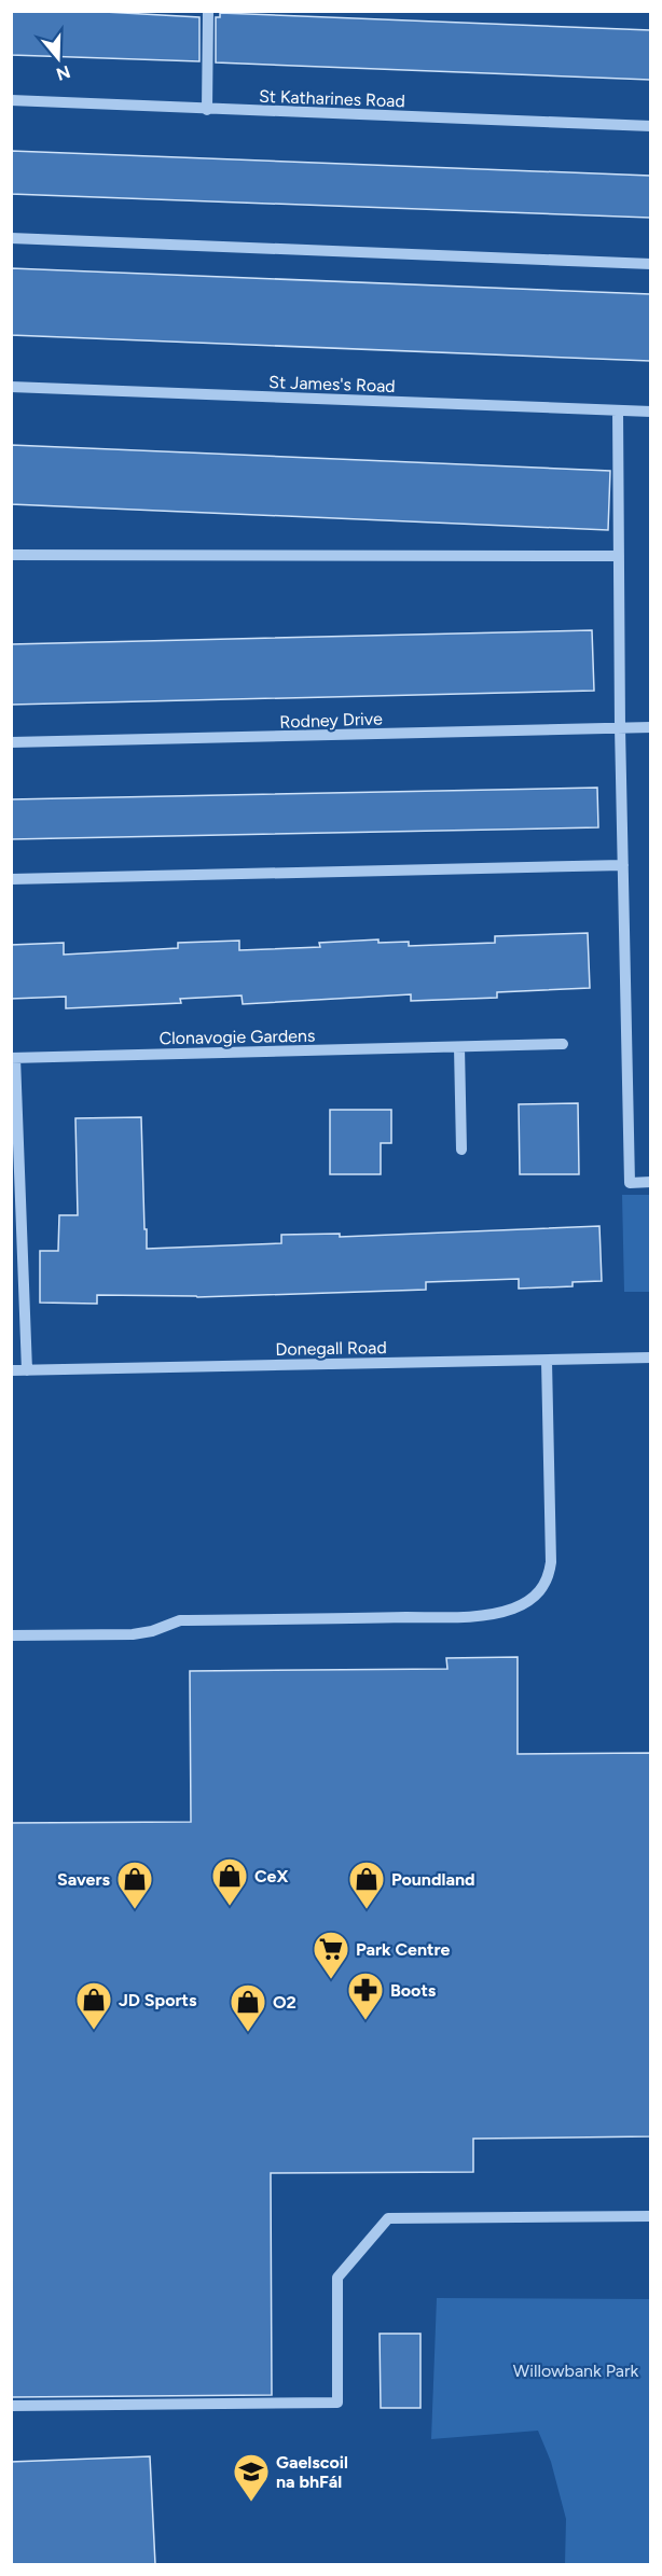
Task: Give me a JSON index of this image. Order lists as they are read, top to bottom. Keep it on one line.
{"streets":{"street":["St Katharines Road","St James's Road","Rodney Drive","Clonavogie Gardens","Donegall Road"]},"crossings":[["Clonavogie Gardens","Donegall Road"]],"parks":["Willowbank Park"],"places":{"shop":["CeX","Savers","Poundland","JD Sports","O2"],"supermarket":["Park Centre"],"pharmacy":["Boots"],"school or university":["Gaelscoil na bhFál"]},"north":"bottom"}
